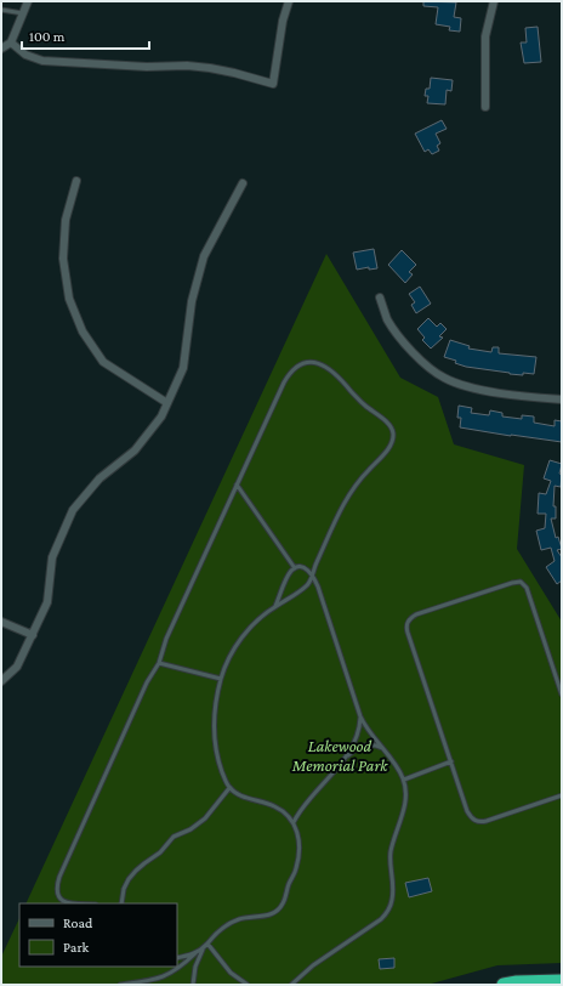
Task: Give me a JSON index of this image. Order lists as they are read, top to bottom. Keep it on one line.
{"parks":["Lakewood Memorial Park"],"legend":["Road","Park"],"scale_bar":"100 m"}
